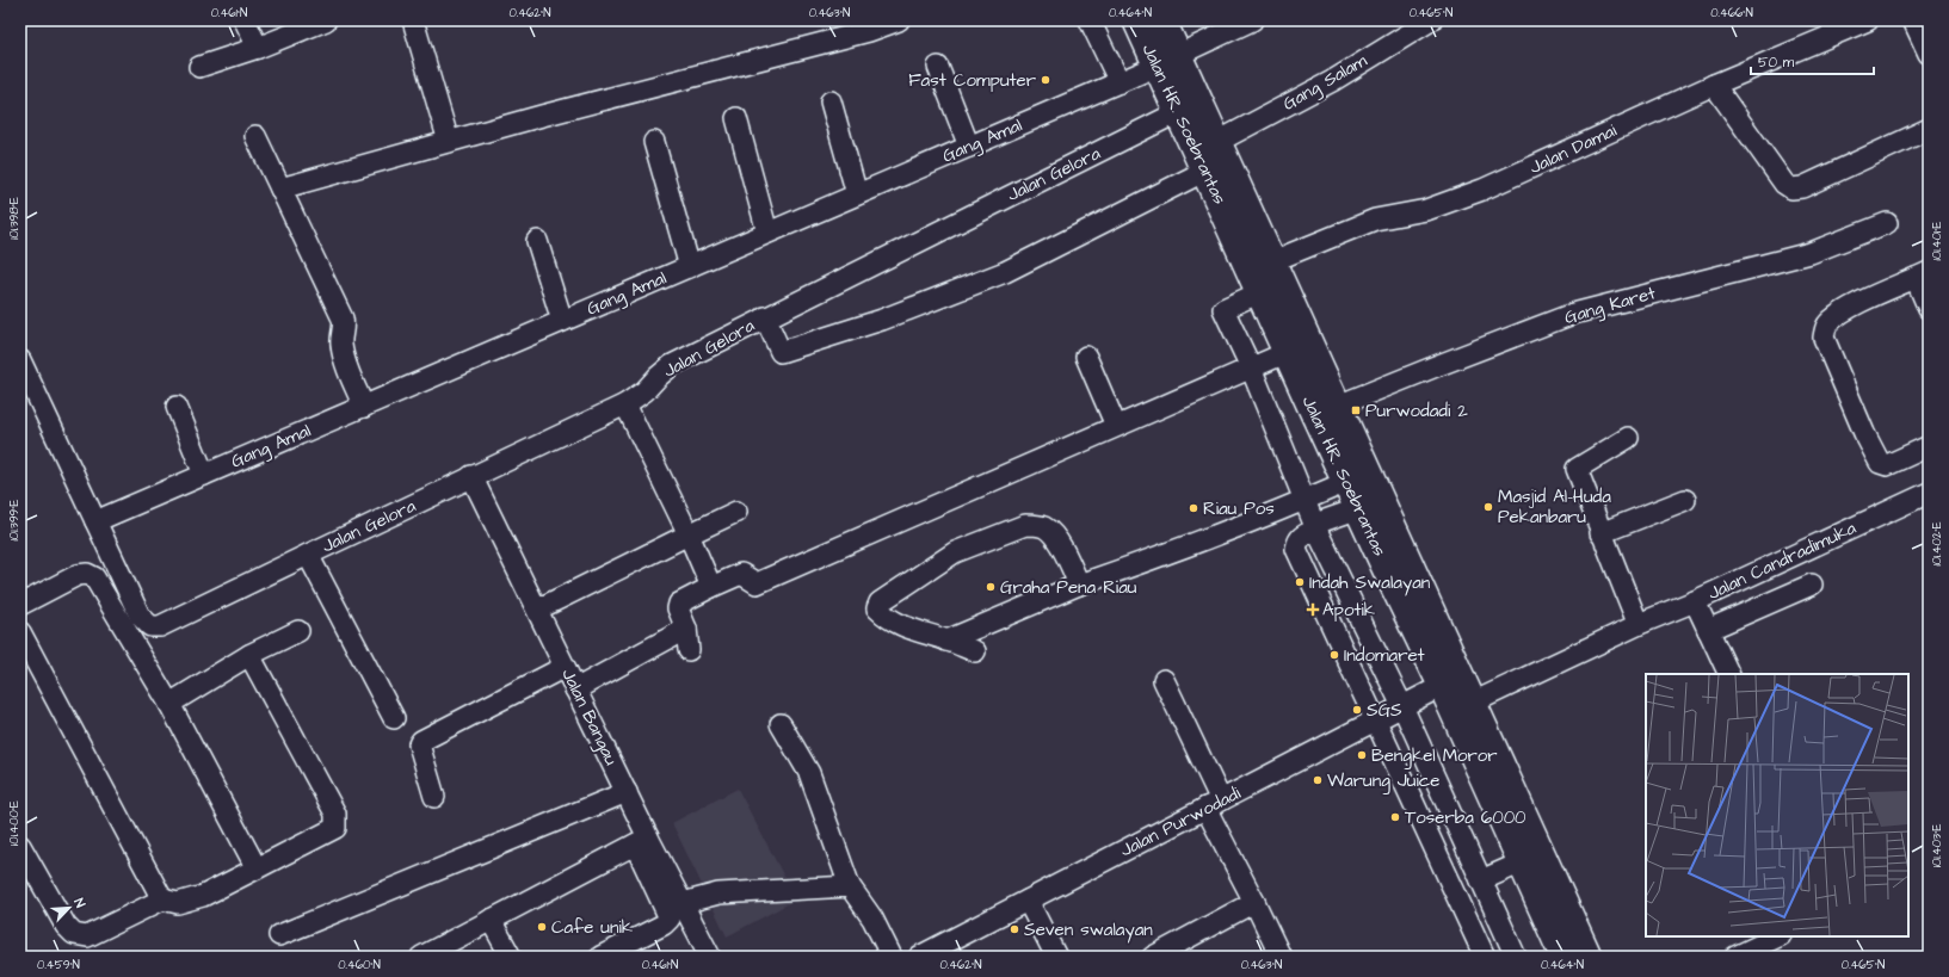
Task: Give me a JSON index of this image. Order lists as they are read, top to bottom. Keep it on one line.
{"streets":{"main road":["Jalan HR. Soebrantas"],"street":["Gang Salam","Gang Amal","Jalan Damai","Jalan Gelora","Gang Karet","Jalan Candradimuka","Jalan Bangau","Jalan Purwodadi"]},"crossings":[["Gang Salam","Jalan HR. Soebrantas"],["Jalan HR. Soebrantas","Gang Amal"],["Jalan HR. Soebrantas","Jalan Damai"],["Jalan HR. Soebrantas","Jalan Gelora"],["Jalan HR. Soebrantas","Gang Karet"],["Jalan HR. Soebrantas","Jalan Candradimuka"],["Jalan HR. Soebrantas","Jalan Purwodadi"],["Jalan Gelora","Jalan Bangau"]],"places":{"other":["Fast Computer","Masjid Al-Huda Pekanbaru","Riau Pos","Indah Swalayan","Graha Pena Riau","Indomaret","SGS","Bengkel Moror","Warung Juice","Toserba 6000","Cafe unik","Seven swalayan"],"transit":["Purwodadi 2"],"health":["Apotik"]},"scale_bar":"50 m","north":"top right","coordinates":["0.461°N","0.462°N","0.463°N","0.464°N","0.465°N","0.466°N","101.398°E","101.401°E","101.399°E","101.402°E","101.400°E","101.403°E","0.459°N","0.460°N"]}
